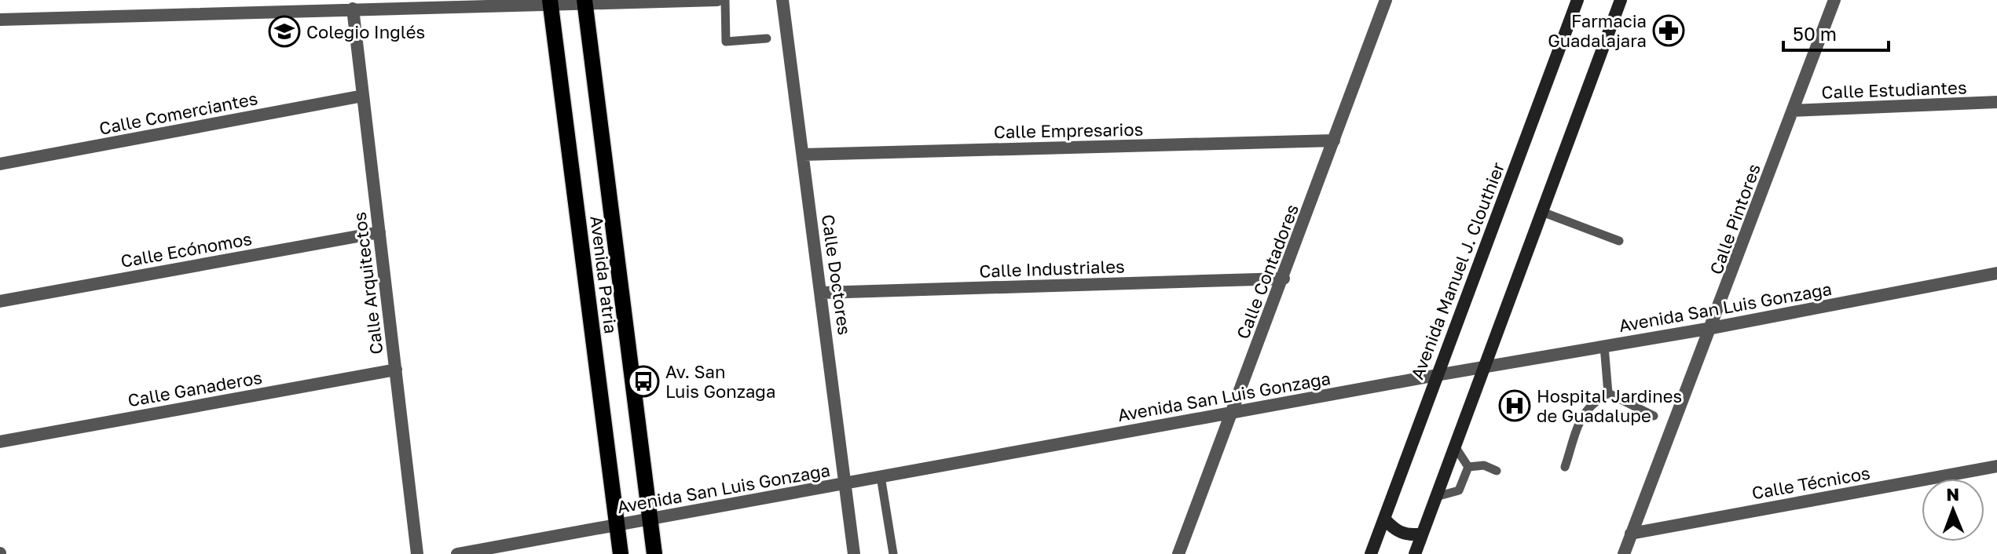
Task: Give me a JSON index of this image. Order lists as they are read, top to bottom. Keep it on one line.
{"streets":{"main road":["Avenida Manuel J. Clouthier","Avenida Patria"],"street":["Calle Estudiantes","Calle Comerciantes","Calle Empresarios","Calle Pintores","Calle Ecónomos","Calle Industriales","Calle Contadores","Calle Doctores","Calle Arquitectos","Avenida San Luis Gonzaga","Calle Ganaderos","Calle Técnicos"]},"crossings":[["Calle Estudiantes","Calle Pintores"],["Calle Comerciantes","Calle Arquitectos"],["Calle Empresarios","Calle Contadores"],["Calle Empresarios","Calle Doctores"],["Calle Pintores","Avenida San Luis Gonzaga"],["Calle Pintores","Calle Técnicos"],["Calle Ecónomos","Calle Arquitectos"],["Calle Industriales","Calle Contadores"],["Calle Industriales","Calle Doctores"],["Avenida Manuel J. Clouthier","Avenida San Luis Gonzaga"],["Calle Contadores","Avenida San Luis Gonzaga"],["Avenida Patria","Avenida San Luis Gonzaga"],["Calle Doctores","Avenida San Luis Gonzaga"],["Calle Arquitectos","Calle Ganaderos"]],"places":{"pharmacy":["Farmacia Guadalajara"],"school or university":["Colegio Inglés"],"bus stop":["Av. San Luis Gonzaga"],"hospital":["Hospital Jardines de Guadalupe"]},"scale_bar":"50 m","north":"top"}
